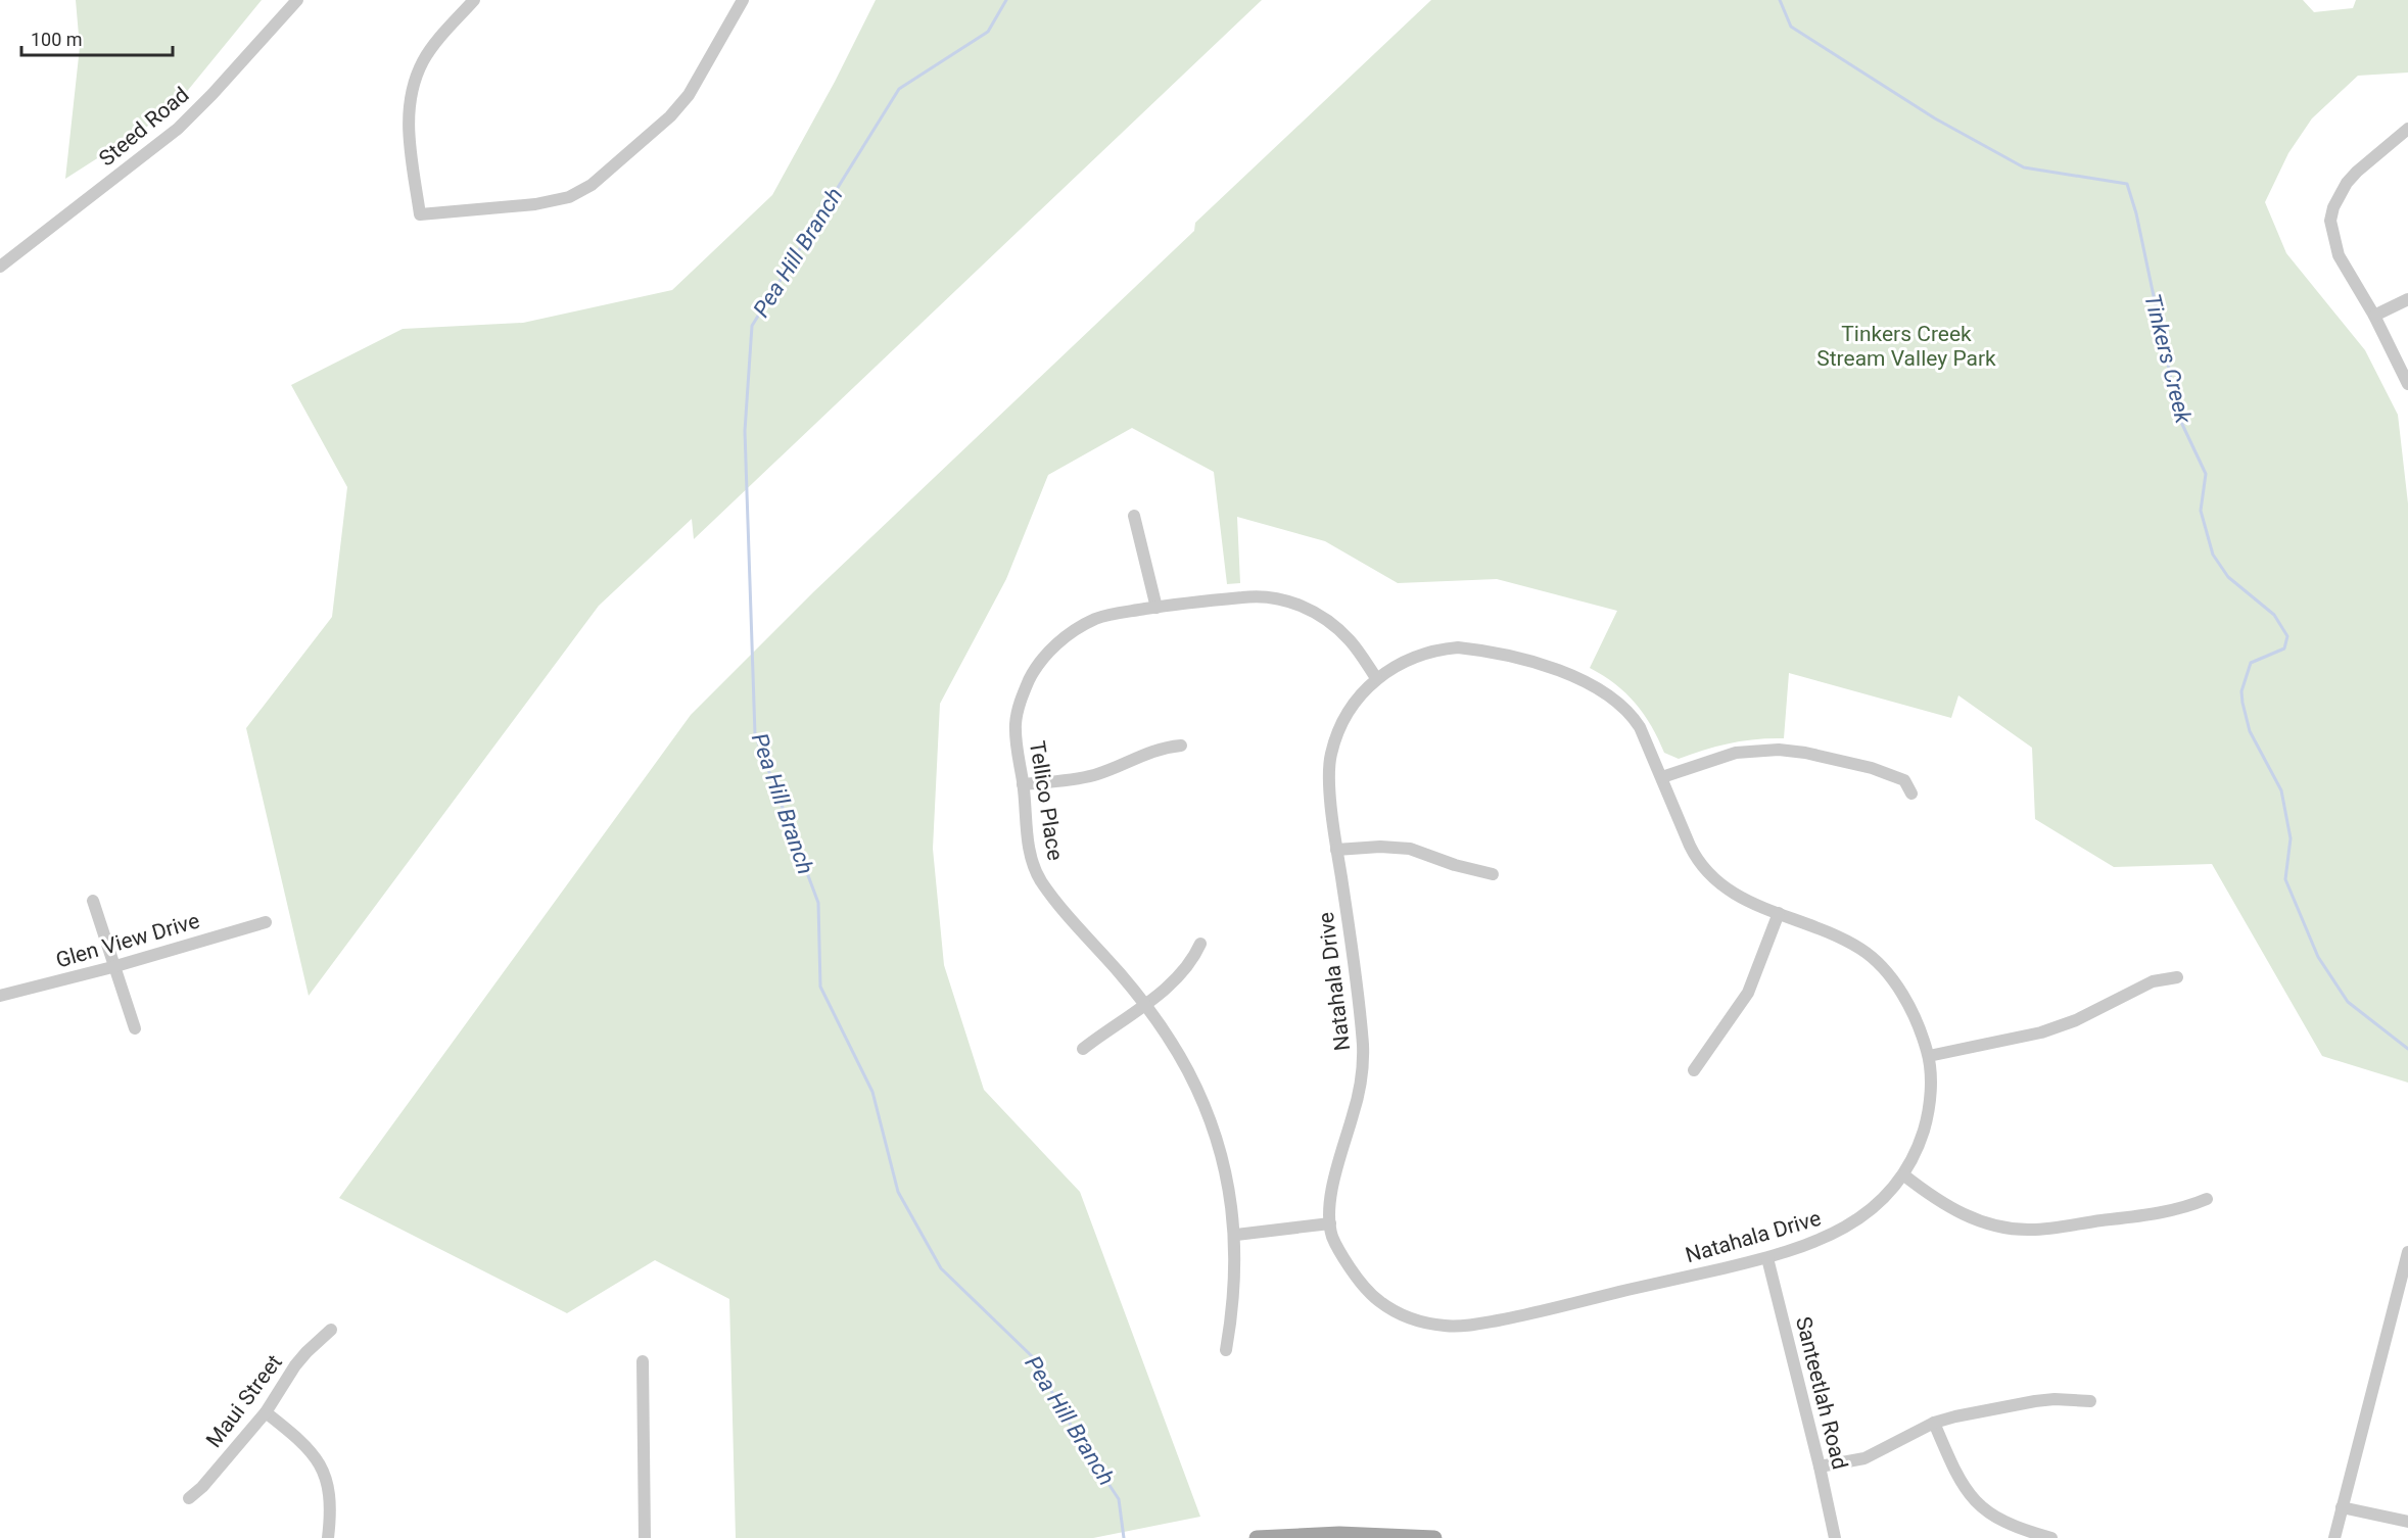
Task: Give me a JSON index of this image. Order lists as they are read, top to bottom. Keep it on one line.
{"streets":{"street":["Steed Road","Tellico Place","Glen View Drive","Natahala Drive","Santeetlah Road","Maui Street"]},"crossings":[["Tellico Place","Natahala Drive"],["Natahala Drive","Santeetlah Road"]],"water":["Pea Hill Branch","Tinkers Creek"],"parks":["Tinkers Creek Stream Valley Park"],"scale_bar":"100 m"}
